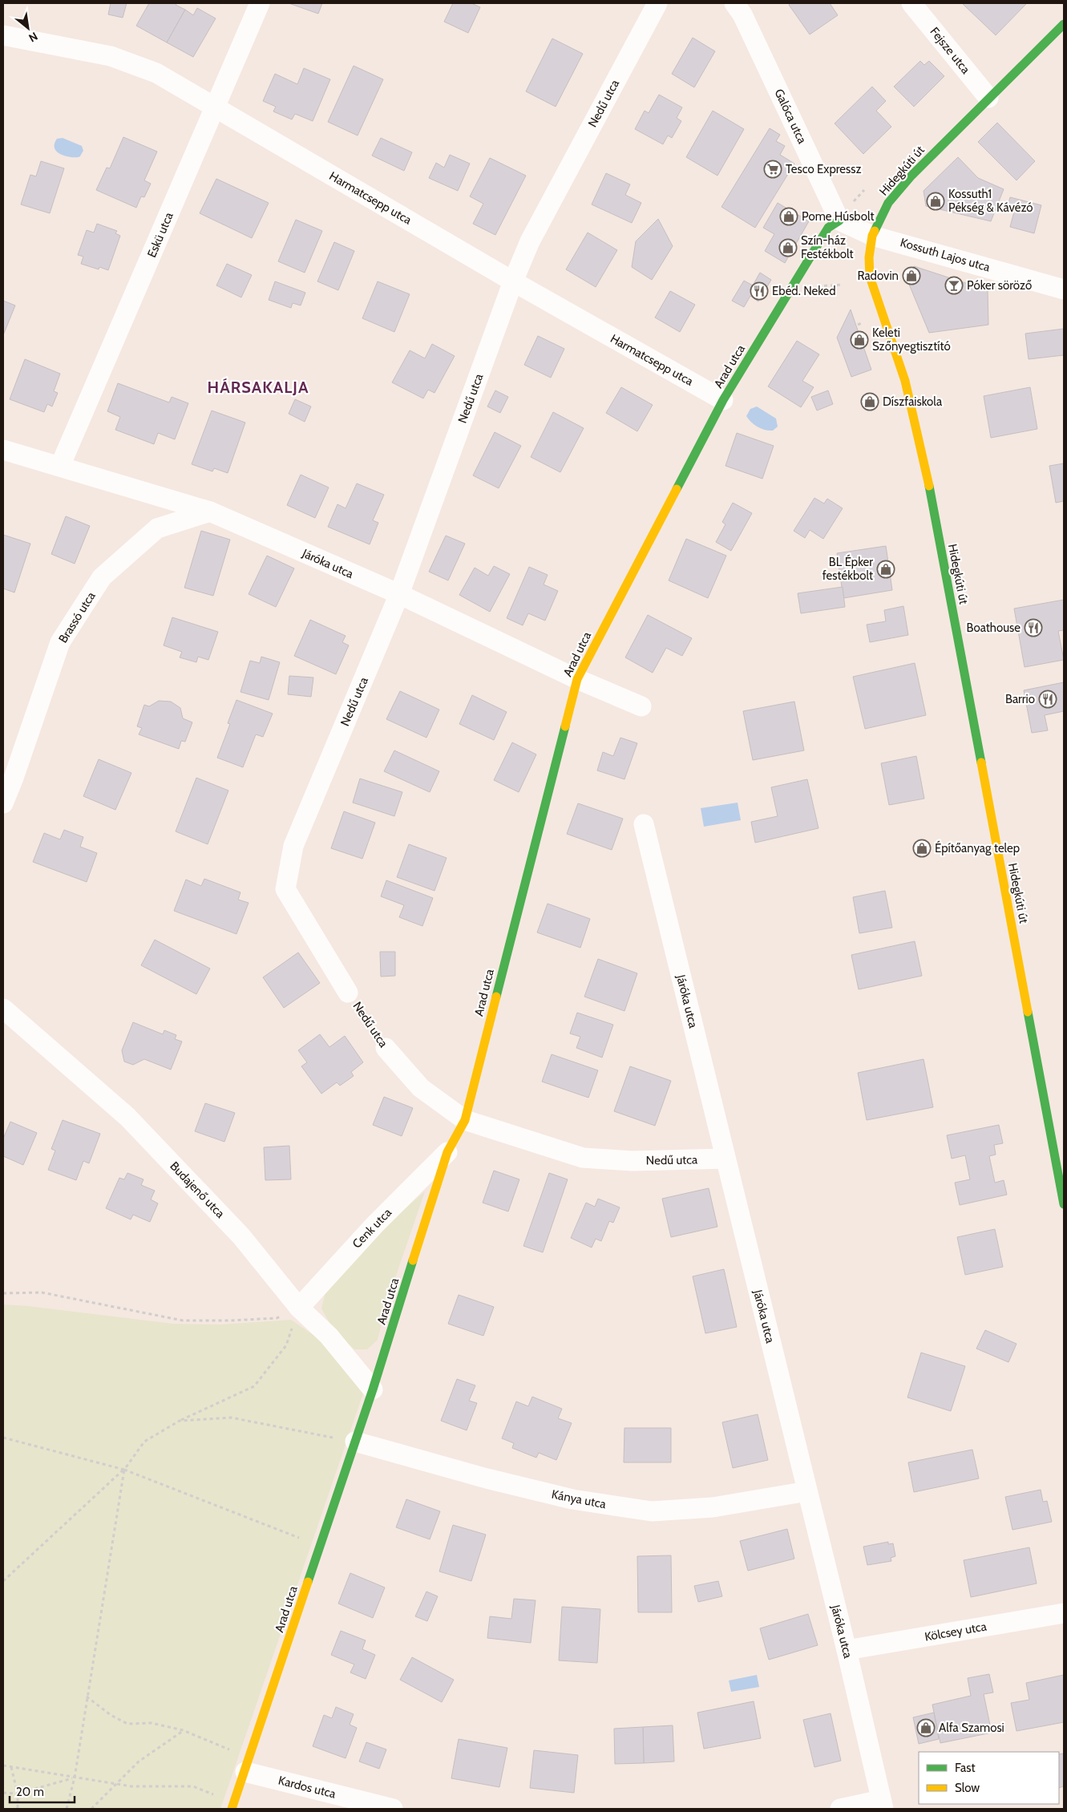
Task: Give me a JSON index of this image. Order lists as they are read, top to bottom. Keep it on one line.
{"streets":{"street":["Fejsze utca","Nedű utca","Galóca utca","Hidegkúti út","Harmatcsepp utca","Eskü utca","Kossuth Lajos utca","Arad utca","Járóka utca","Brassó utca","Budajenő utca","Cenk utca","Kánya utca","Kölcsey utca","Kardos utca"]},"crossings":[["Fejsze utca","Hidegkúti út"],["Nedű utca","Harmatcsepp utca"],["Nedű utca","Arad utca"],["Nedű utca","Járóka utca"],["Galóca utca","Arad utca"],["Hidegkúti út","Kossuth Lajos utca"],["Harmatcsepp utca","Eskü utca"],["Harmatcsepp utca","Arad utca"],["Eskü utca","Járóka utca"],["Arad utca","Járóka utca"],["Arad utca","Budajenő utca"],["Arad utca","Cenk utca"],["Arad utca","Kánya utca"],["Arad utca","Kardos utca"],["Járóka utca","Brassó utca"],["Járóka utca","Kánya utca"],["Járóka utca","Kölcsey utca"],["Budajenő utca","Cenk utca"]],"districts":["HÁRSAKALJA"],"places":{"supermarket":["Tesco Expressz"],"shop":["Kossuth1 Pékség & Kávézó","Pome Húsbolt","Szín-ház Festékbolt","Radovin","Keleti Szőnyegtisztító","Díszfaiskola","BL Épker festékbolt","Építőanyag telep","Alfa Szamosi"],"bar":["Póker söröző"],"restaurant":["Ebéd. Neked","Boathouse","Barrio"]},"legend":["Fast","Slow"],"scale_bar":"20 m","north":"bottom right"}
